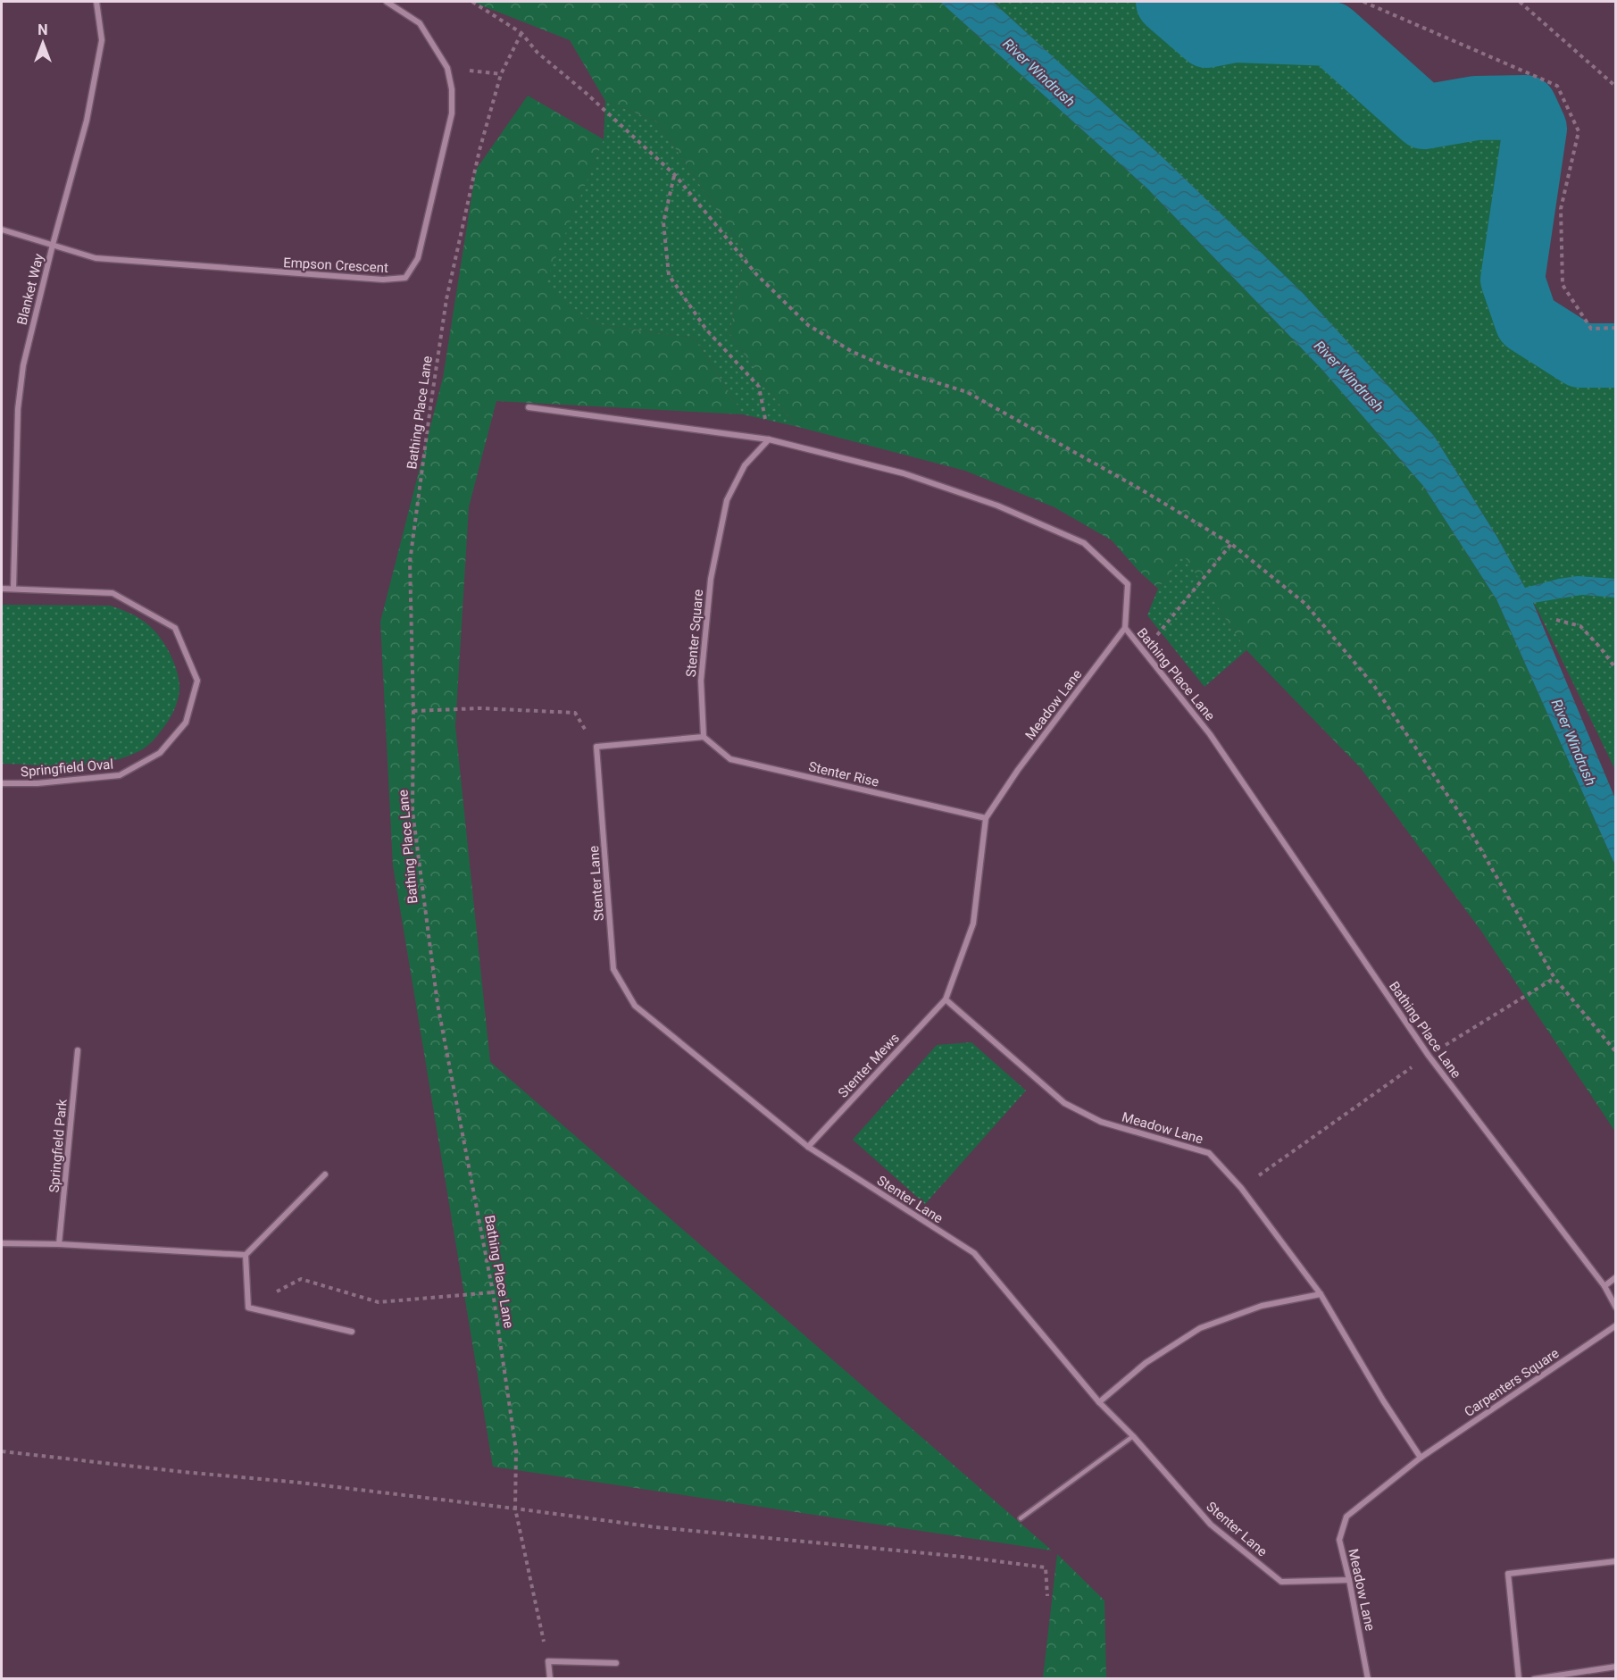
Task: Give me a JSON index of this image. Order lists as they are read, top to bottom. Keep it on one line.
{"streets":{"street":["Empson Crescent","Blanket Way","Bathing Place Lane","Stenter Square","Meadow Lane","Springfield Oval","Stenter Rise","Stenter Lane","Stenter Mews","Springfield Park","Carpenters Square"]},"crossings":[["Empson Crescent","Blanket Way"],["Blanket Way","Springfield Oval"],["Bathing Place Lane","Stenter Square"],["Bathing Place Lane","Meadow Lane"],["Stenter Square","Stenter Rise"],["Meadow Lane","Stenter Rise"],["Meadow Lane","Stenter Lane"],["Meadow Lane","Stenter Mews"],["Meadow Lane","Carpenters Square"],["Stenter Lane","Stenter Mews"]],"water":["River Windrush"],"north":"top"}
